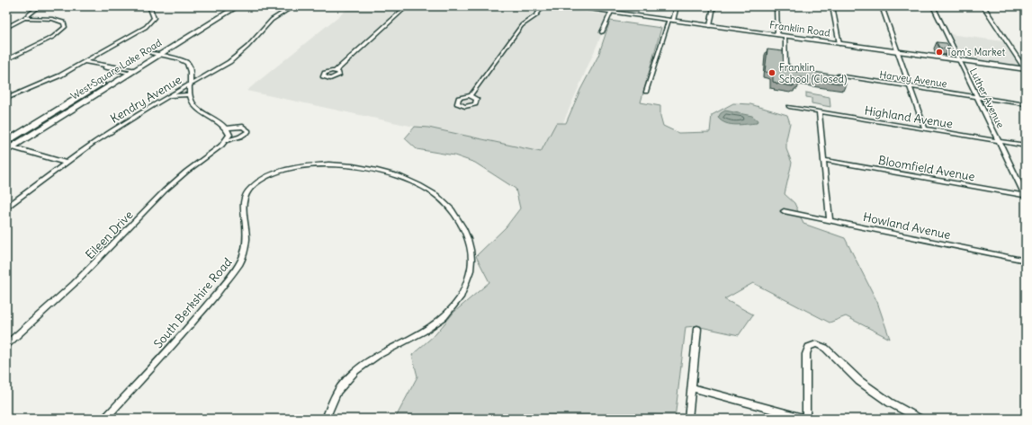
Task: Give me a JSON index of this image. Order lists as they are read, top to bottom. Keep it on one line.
{"streets":{"highway":["West Square Lake Road"],"street":["Franklin Road","Harvey Avenue","Luther Avenue","Kendry Avenue","Highland Avenue","Bloomfield Avenue","Howland Avenue","Eileen Drive","South Berkshire Road"]},"crossings":[["Franklin Road","Luther Avenue"],["Harvey Avenue","Luther Avenue"],["Luther Avenue","Highland Avenue"],["Luther Avenue","Bloomfield Avenue"]],"places":["Tom's Market","Franklin School (Closed)"]}
